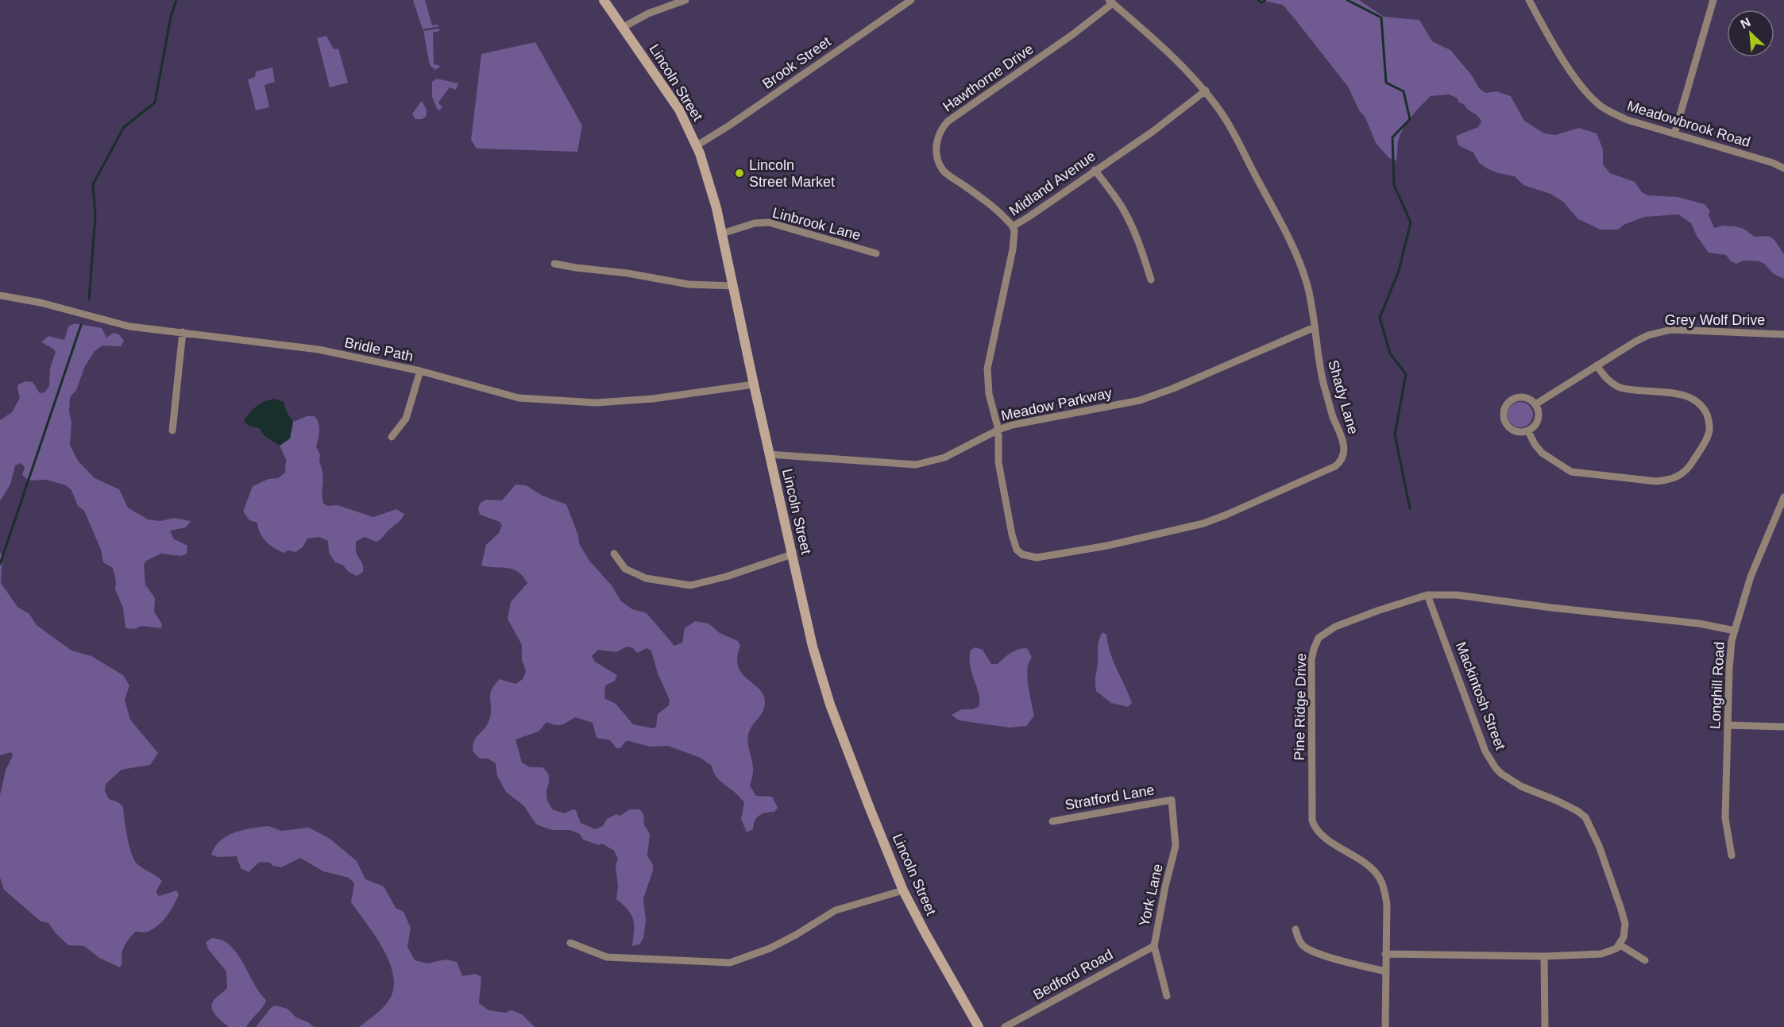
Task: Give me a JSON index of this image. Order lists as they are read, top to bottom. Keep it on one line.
{"streets":{"main road":["Lincoln Street"],"street":["Brook Street","Hawthorne Drive","Meadowbrook Road","Midland Avenue","Linbrook Lane","Grey Wolf Drive","Bridle Path","Shady Lane","Meadow Parkway","Longhill Road","Mackintosh Street","Pine Ridge Drive","Stratford Lane","York Lane","Bedford Road"]},"crossings":[["Brook Street","Lincoln Street"],["Hawthorne Drive","Midland Avenue"],["Hawthorne Drive","Shady Lane"],["Lincoln Street","Linbrook Lane"],["Lincoln Street","Bridle Path"],["Lincoln Street","Meadow Parkway"],["Midland Avenue","Shady Lane"],["Midland Avenue","Meadow Parkway"],["Shady Lane","Meadow Parkway"],["Longhill Road","Pine Ridge Drive"],["Mackintosh Street","Pine Ridge Drive"],["Stratford Lane","York Lane"],["York Lane","Bedford Road"]],"places":["Lincoln Street Market"],"north":"top left"}
